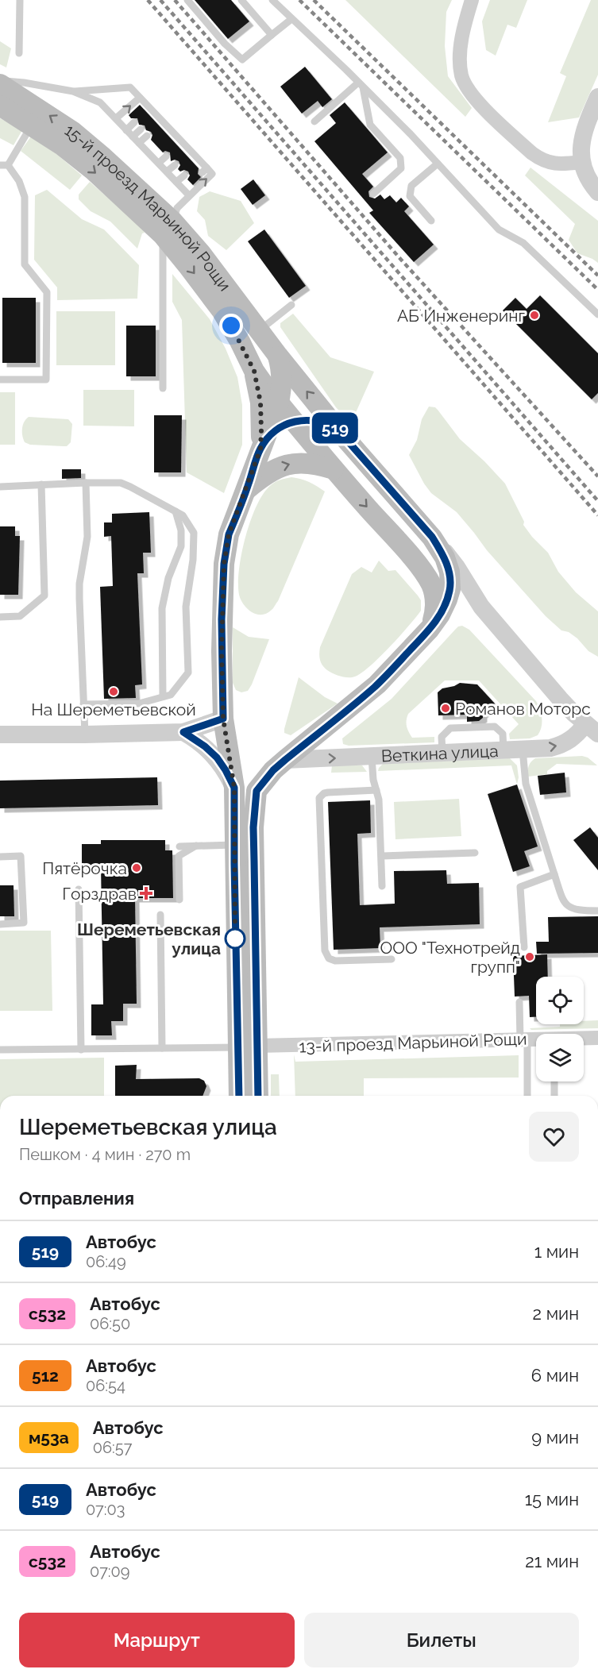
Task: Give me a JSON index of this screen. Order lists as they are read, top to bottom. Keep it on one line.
{"streets":{"main road":["15-й проезд Марьиной Рощи"],"street":["Веткина улица","13-й проезд Марьиной Рощи"]},"crossings":[["15-й проезд Марьиной Рощи","Веткина улица"]],"places":{"other":["АБ Инженеринг","На Шереметьевской","Романов Моторс","Пятёрочка","Шереметьевская улица","ООО \"Технотрейд групп\""],"health":["Горздрав"]},"lines":["bus line 519"],"page":{"on_map":"519","heading":[["Шереметьевская улица","Пешком · 4 мин · 270 m"],"Отправления"],"list":[{"mark":"519","name":"Автобус","note":"06:49","value":"1 мин"},{"mark":"с532","name":"Автобус","note":"06:50","value":"2 мин"},{"mark":"512","name":"Автобус","note":"06:54","value":"6 мин"},{"mark":"м53а","name":"Автобус","note":"06:57","value":"9 мин"},{"mark":"519","name":"Автобус","note":"07:03","value":"15 мин"},{"mark":"с532","name":"Автобус","note":"07:09","value":"21 мин"}],"buttons":["Маршрут","Билеты"]}}
